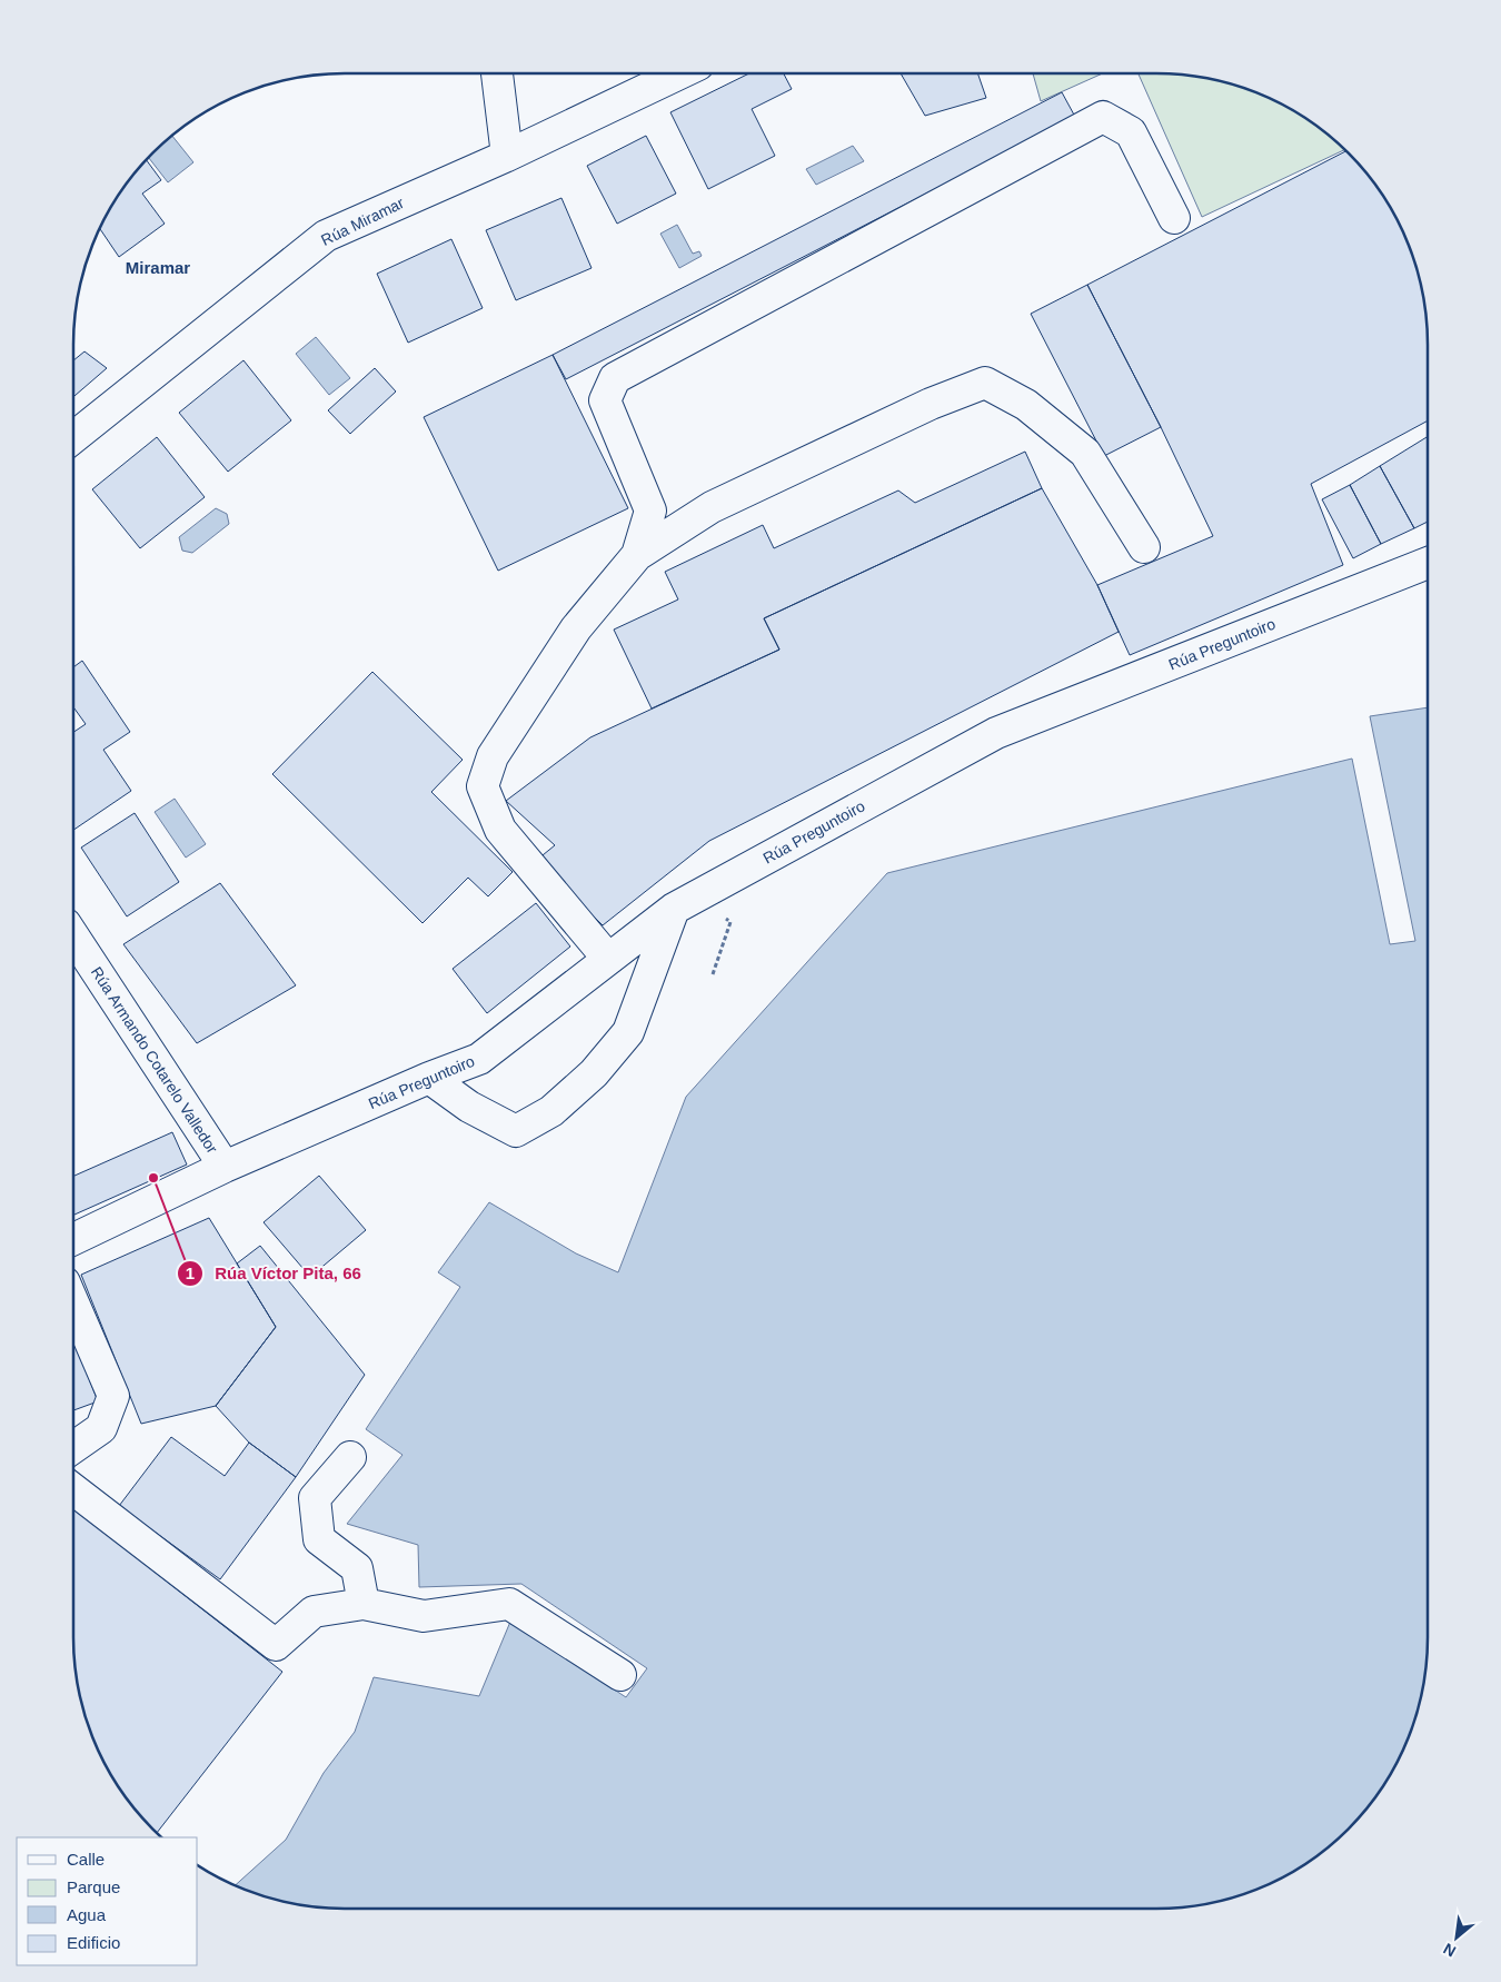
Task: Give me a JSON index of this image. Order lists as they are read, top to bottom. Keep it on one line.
{"streets":{"street":["Rúa Miramar","Rúa Preguntoiro","Rúa Armando Cotarelo Valledor"]},"crossings":[["Rúa Preguntoiro","Rúa Armando Cotarelo Valledor"]],"districts":["Miramar"],"places":["Rúa Víctor Pita, 66"],"legend":["Calle","Parque","Agua","Edificio"],"north":"bottom left"}
